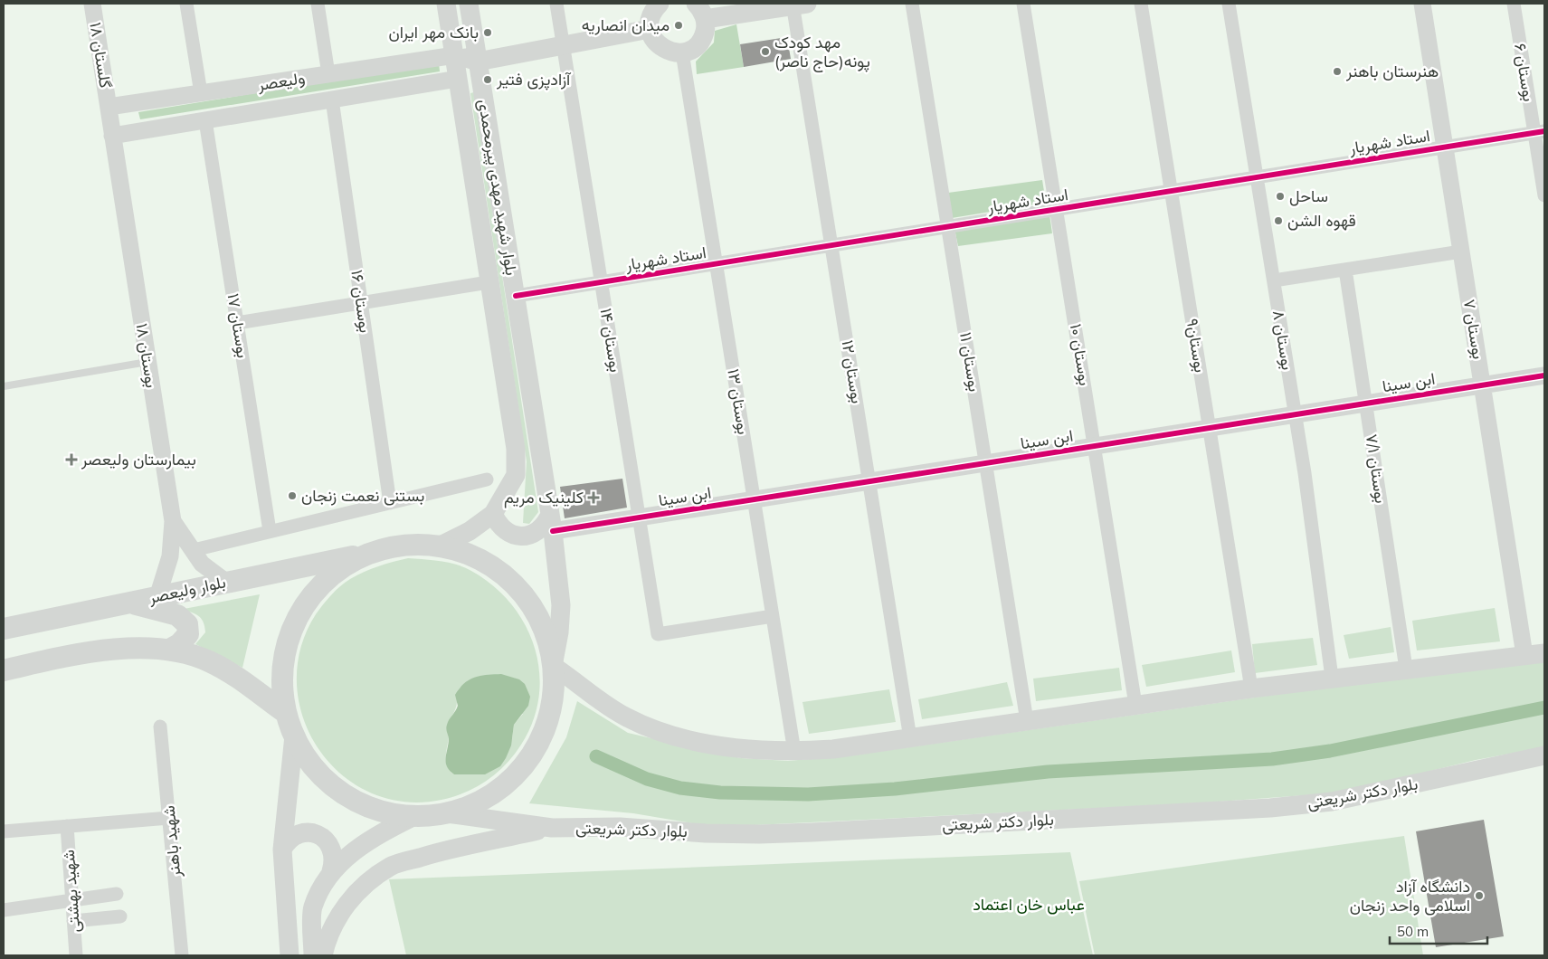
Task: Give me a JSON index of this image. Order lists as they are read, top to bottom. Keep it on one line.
{"streets":{"main road":["بلوار شهید مهدی پیرمحمدی","بلوار ولیعصر","بلوار دکتر شریعتی"],"street":["گلستان ۱۸","بوستان ۶","ولیعصر","استاد شهریار","بوستان ۱۶","بوستان ۱۷","بوستان ۷","بوستان ۱۴","بوستان ۸","بوستان۹","بوستان ۱۰","بوستان ۱۸","بوستان ۱۱","بوستان ۱۲","ابن سینا","بوستان ۱۳","بوستان ۷/۱","شهید باهنر","شهید بهشتی"]},"crossings":[["گلستان ۱۸","ولیعصر"],["گلستان ۱۸","بوستان ۱۸"],["بوستان ۶","استاد شهریار"],["ولیعصر","بلوار شهید مهدی پیرمحمدی"],["ولیعصر","بوستان ۱۶"],["ولیعصر","بوستان ۱۷"],["ولیعصر","بوستان ۱۸"],["استاد شهریار","بلوار شهید مهدی پیرمحمدی"],["استاد شهریار","بوستان ۷"],["استاد شهریار","بوستان ۱۴"],["استاد شهریار","بوستان ۸"],["استاد شهریار","بوستان۹"],["استاد شهریار","بوستان ۱۰"],["استاد شهریار","بوستان ۱۱"],["استاد شهریار","بوستان ۱۲"],["استاد شهریار","بوستان ۱۳"],["بلوار شهید مهدی پیرمحمدی","ابن سینا"],["بوستان ۷","ابن سینا"],["بوستان ۱۴","ابن سینا"],["بوستان ۱۴","بوستان ۱۳"],["بوستان ۸","ابن سینا"],["بوستان۹","ابن سینا"],["بوستان ۱۰","ابن سینا"],["بوستان ۱۸","بلوار ولیعصر"],["بوستان ۱۱","ابن سینا"],["بوستان ۱۲","ابن سینا"],["ابن سینا","بوستان ۱۳"],["ابن سینا","بوستان ۷/۱"]],"parks":["عباس خان اعتماد"],"places":{"other":["میدان انصاریه","بانک مهر ایران","مهد کودک پونه(حاج ناصر)","هنرستان باهنر","آزادپزی فتیر","ساحل","قهوه الشن","بستنی نعمت زنجان","دانشگاه آزاد اسلامی واحد زنجان"],"health":["بیمارستان ولیعصر","کلینیک مریم"]},"scale_bar":"50 m"}
